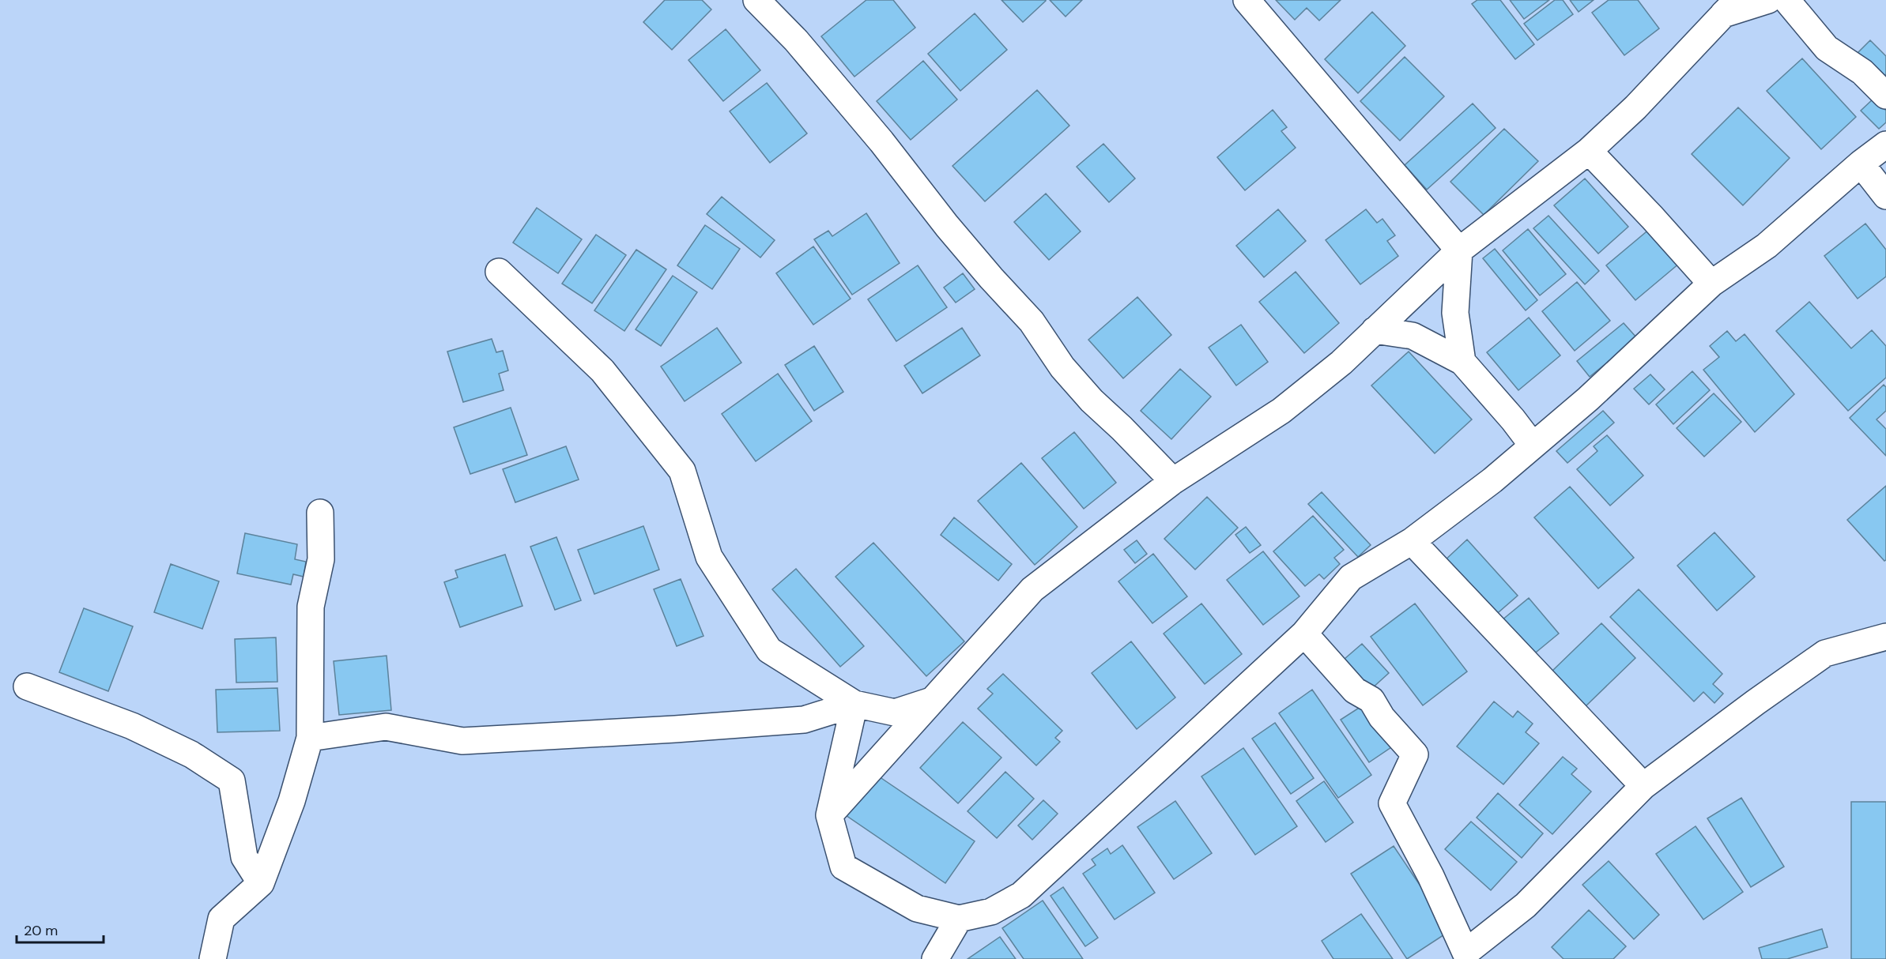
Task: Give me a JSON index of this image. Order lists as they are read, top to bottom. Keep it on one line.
{"scale_bar":"20 m"}
